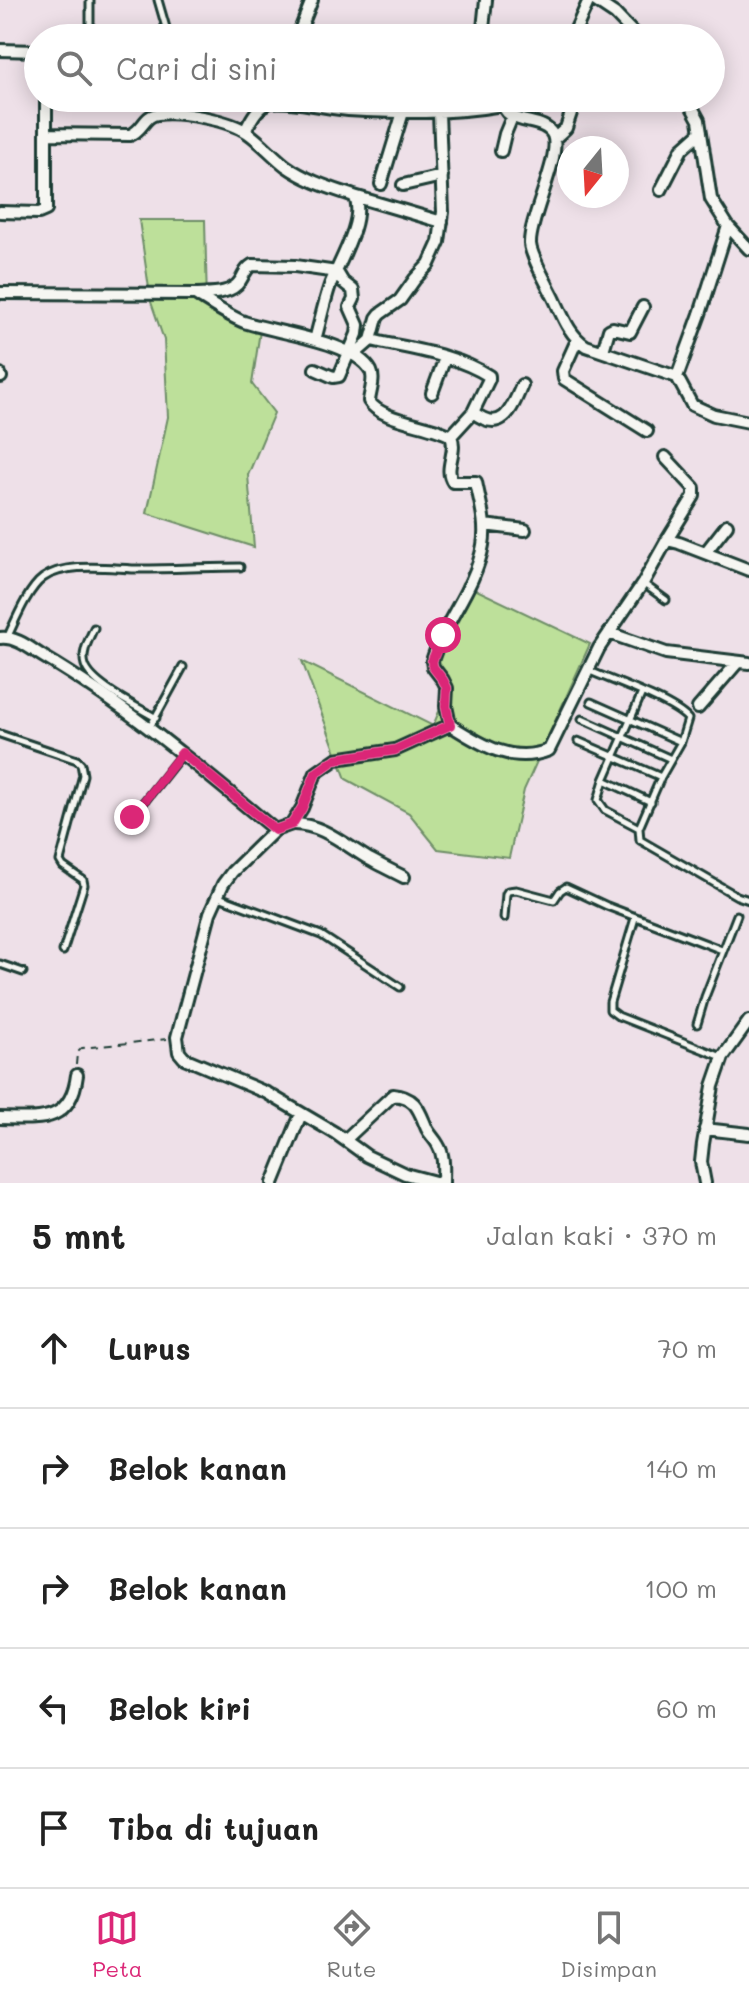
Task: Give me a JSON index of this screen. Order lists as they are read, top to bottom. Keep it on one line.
{"north":"bottom","page":{"search":"Cari di sini","heading":["5 mnt","Jalan kaki · 370 m"],"list":[["Lurus","70 m"],["Belok kanan","140 m"],["Belok kanan","100 m"],["Belok kiri","60 m"],"Tiba di tujuan"],"nav":["Peta","Rute","Disimpan"]}}
